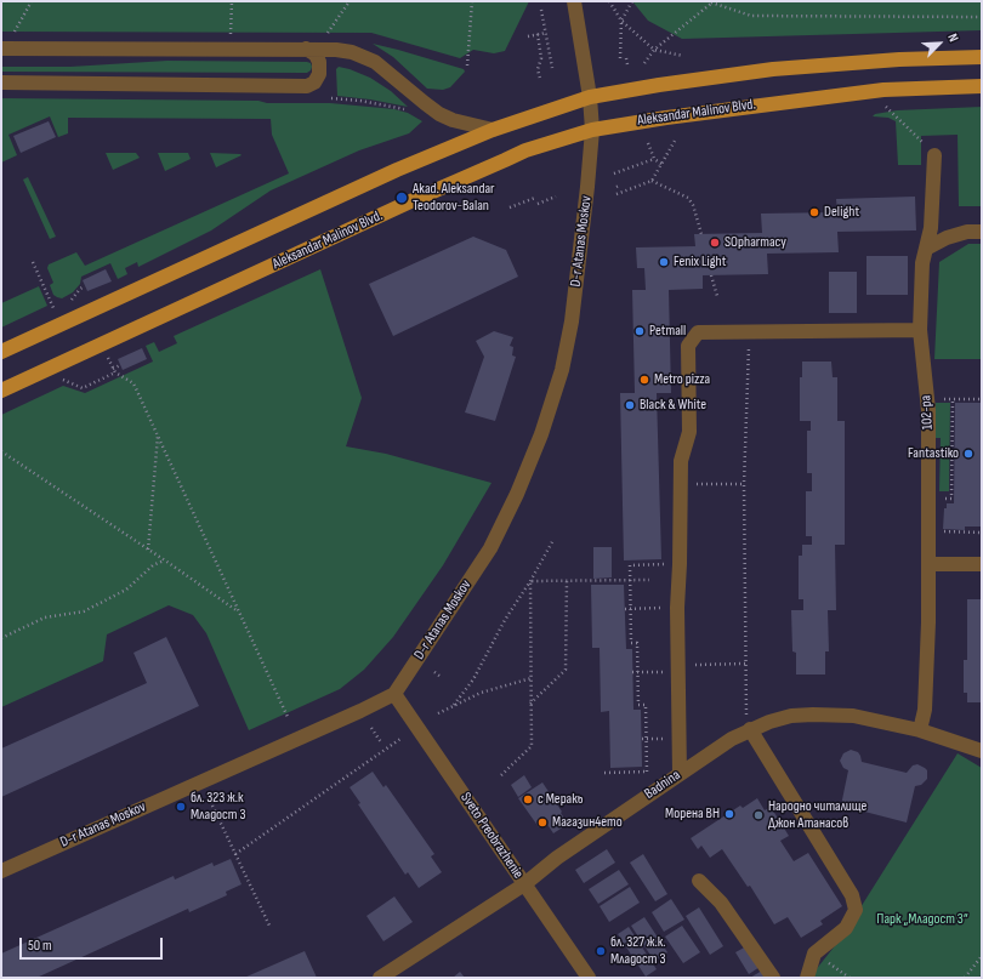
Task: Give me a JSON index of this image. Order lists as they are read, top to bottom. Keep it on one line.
{"streets":{"main road":["Aleksandar Malinov Blvd."],"street":["D-r Atanas Moskov","102-ра","Badnina","Sveto Preobrazhenie"]},"crossings":[["Aleksandar Malinov Blvd.","D-r Atanas Moskov"],["D-r Atanas Moskov","Sveto Preobrazhenie"],["102-ра","Badnina"],["Badnina","Sveto Preobrazhenie"]],"parks":["Парк „Младост 3“"],"places":["Akad. Aleksandar Teodorov-Balan","Delight","SOpharmacy","Fenix Light","Petmall","Metro pizza","Black & White","Fantastiko","с Меракь","бл. 323 ж.к Младост 3","Морена ВН","Народно читалище Джон Атанасов","Магазин4ето","бл. 327 ж.к. Младост 3"],"scale_bar":"50 m","north":"top right"}
